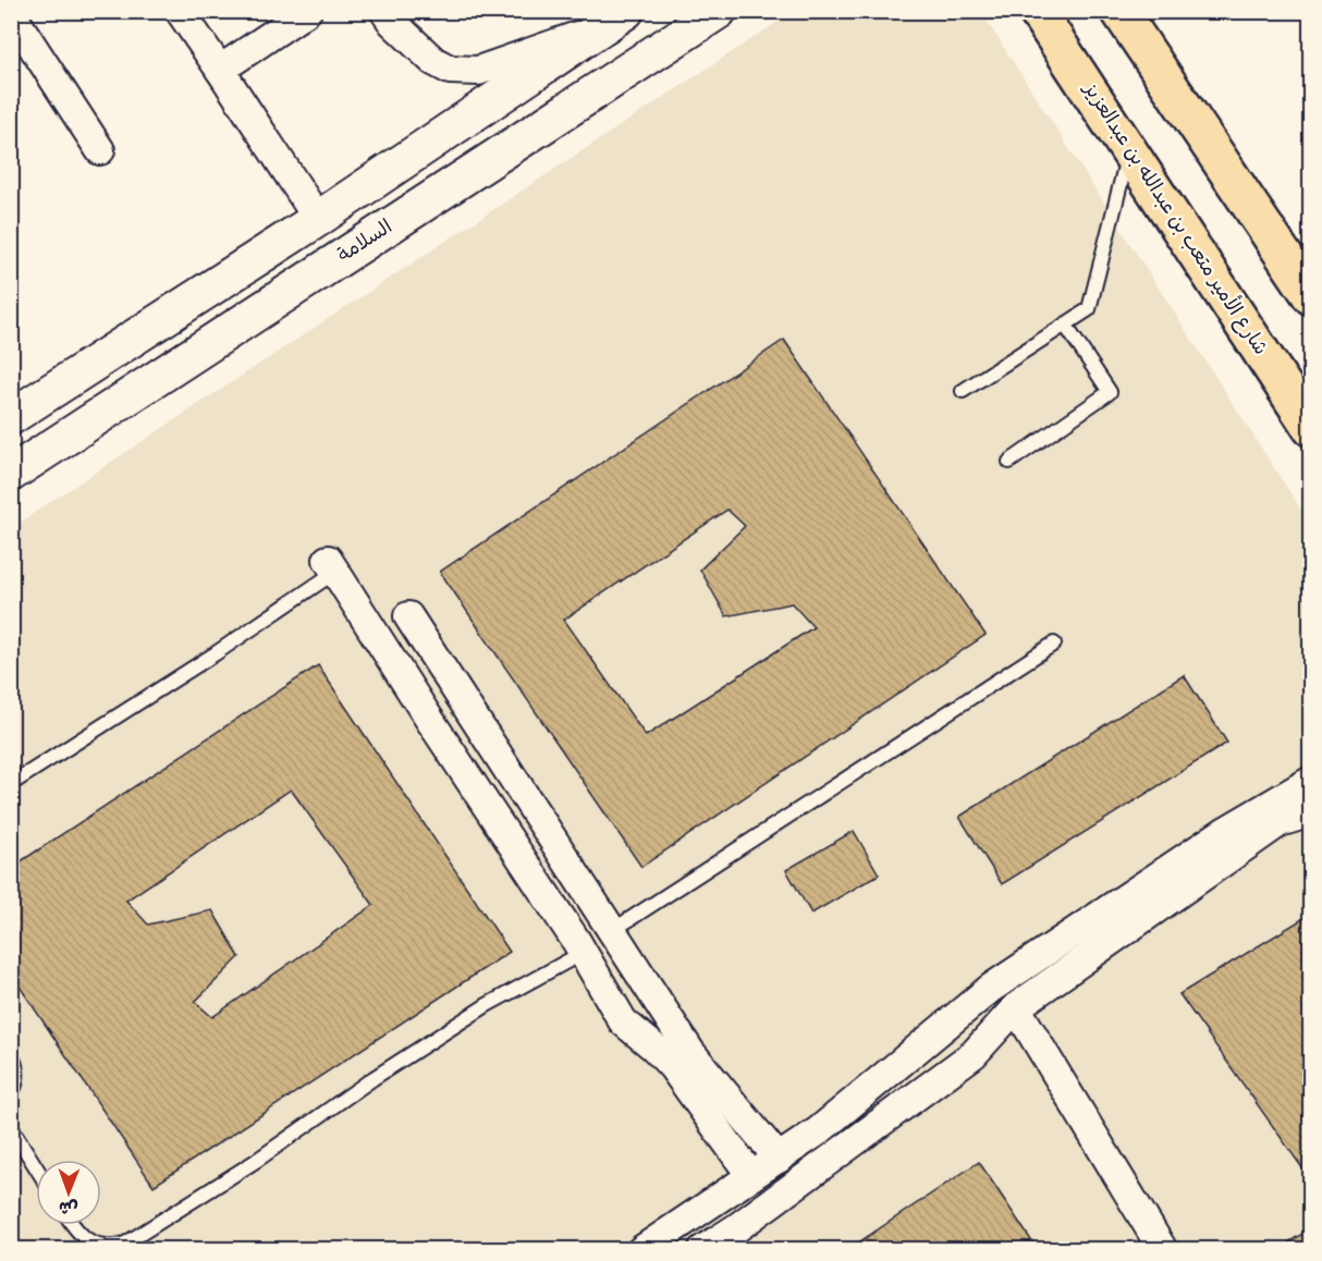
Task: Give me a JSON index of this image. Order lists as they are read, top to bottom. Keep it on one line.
{"streets":{"highway":["شارع الأمير متعب بن عبدالله بن عبدالعزيز"],"street":["السلامة"]},"north":"bottom"}
